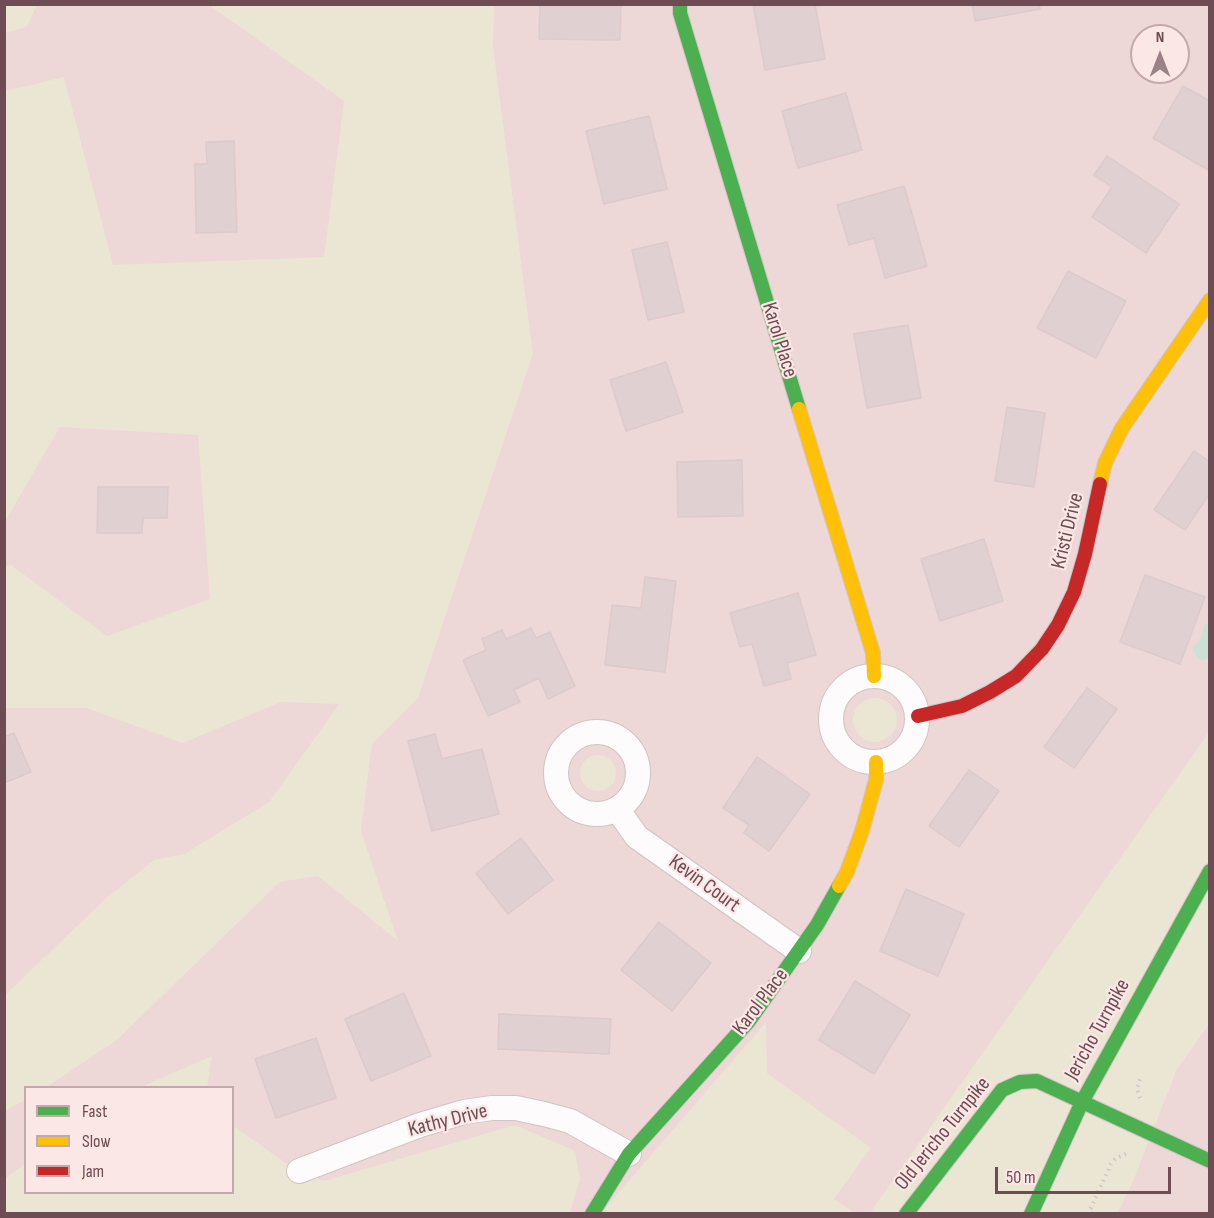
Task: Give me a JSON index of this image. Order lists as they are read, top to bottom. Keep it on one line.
{"streets":{"street":["Karol Place","Kristi Drive","Kevin Court","Jericho Turnpike","Kathy Drive","Old Jericho Turnpike"]},"crossings":[["Karol Place","Kristi Drive"],["Karol Place","Kevin Court"],["Karol Place","Kathy Drive"],["Jericho Turnpike","Old Jericho Turnpike"]],"legend":["Fast","Slow","Jam"],"scale_bar":"50 m","north":"top"}
